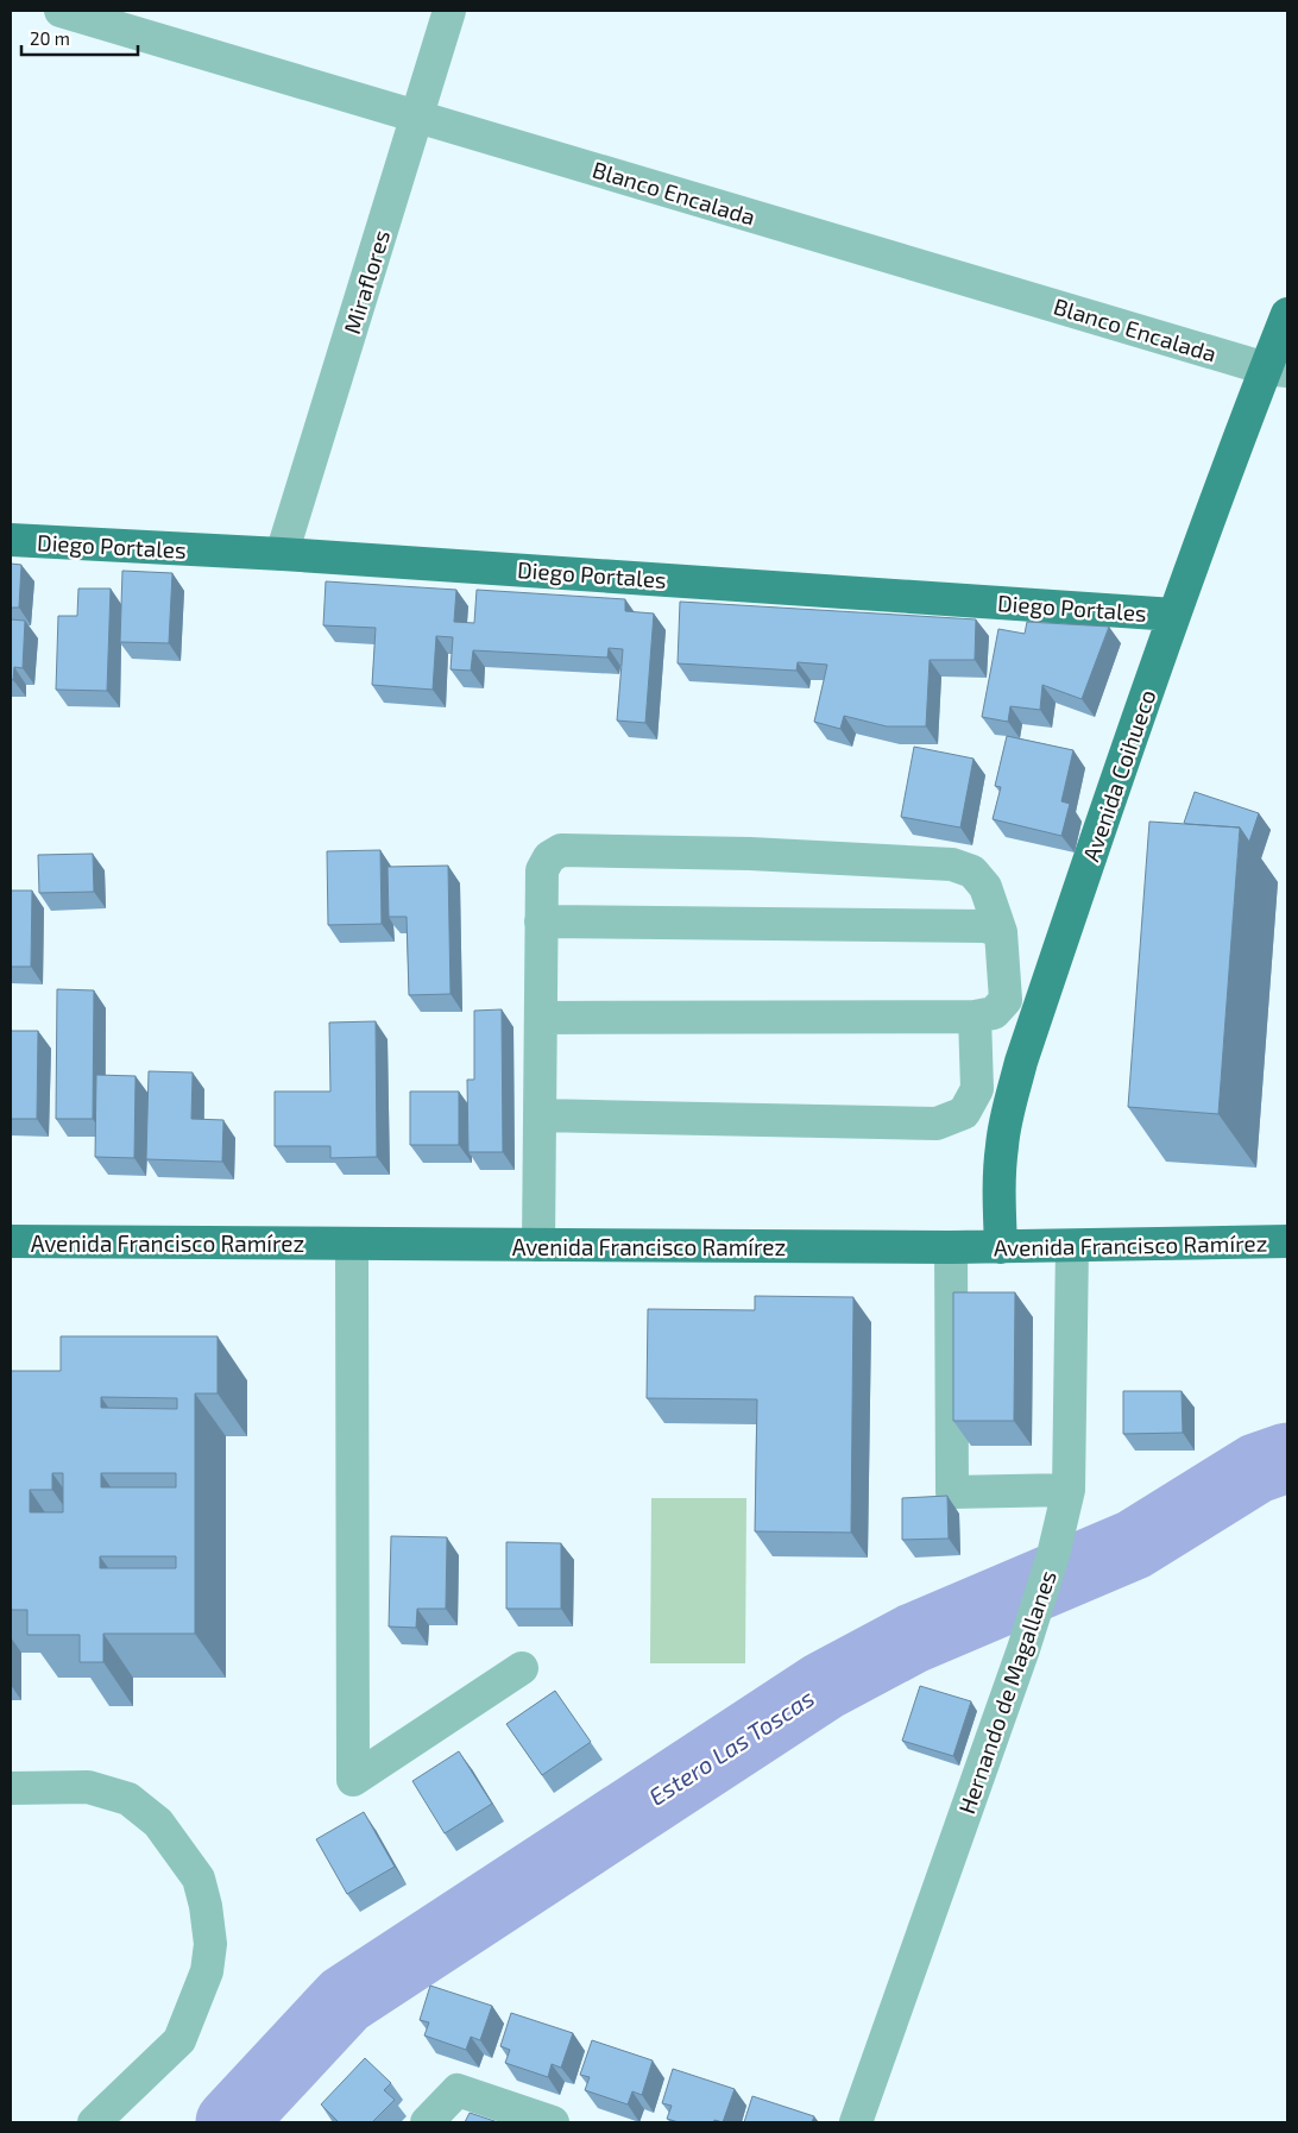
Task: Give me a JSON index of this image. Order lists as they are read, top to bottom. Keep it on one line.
{"streets":{"main road":["Diego Portales","Avenida Coihueco","Avenida Francisco Ramírez"],"street":["Blanco Encalada","Miraflores","Hernando de Magallanes"]},"crossings":[["Blanco Encalada","Miraflores"],["Blanco Encalada","Avenida Coihueco"],["Miraflores","Diego Portales"],["Diego Portales","Avenida Coihueco"],["Avenida Coihueco","Avenida Francisco Ramírez"],["Avenida Francisco Ramírez","Hernando de Magallanes"]],"water":["Estero Las Toscas"],"scale_bar":"20 m"}
